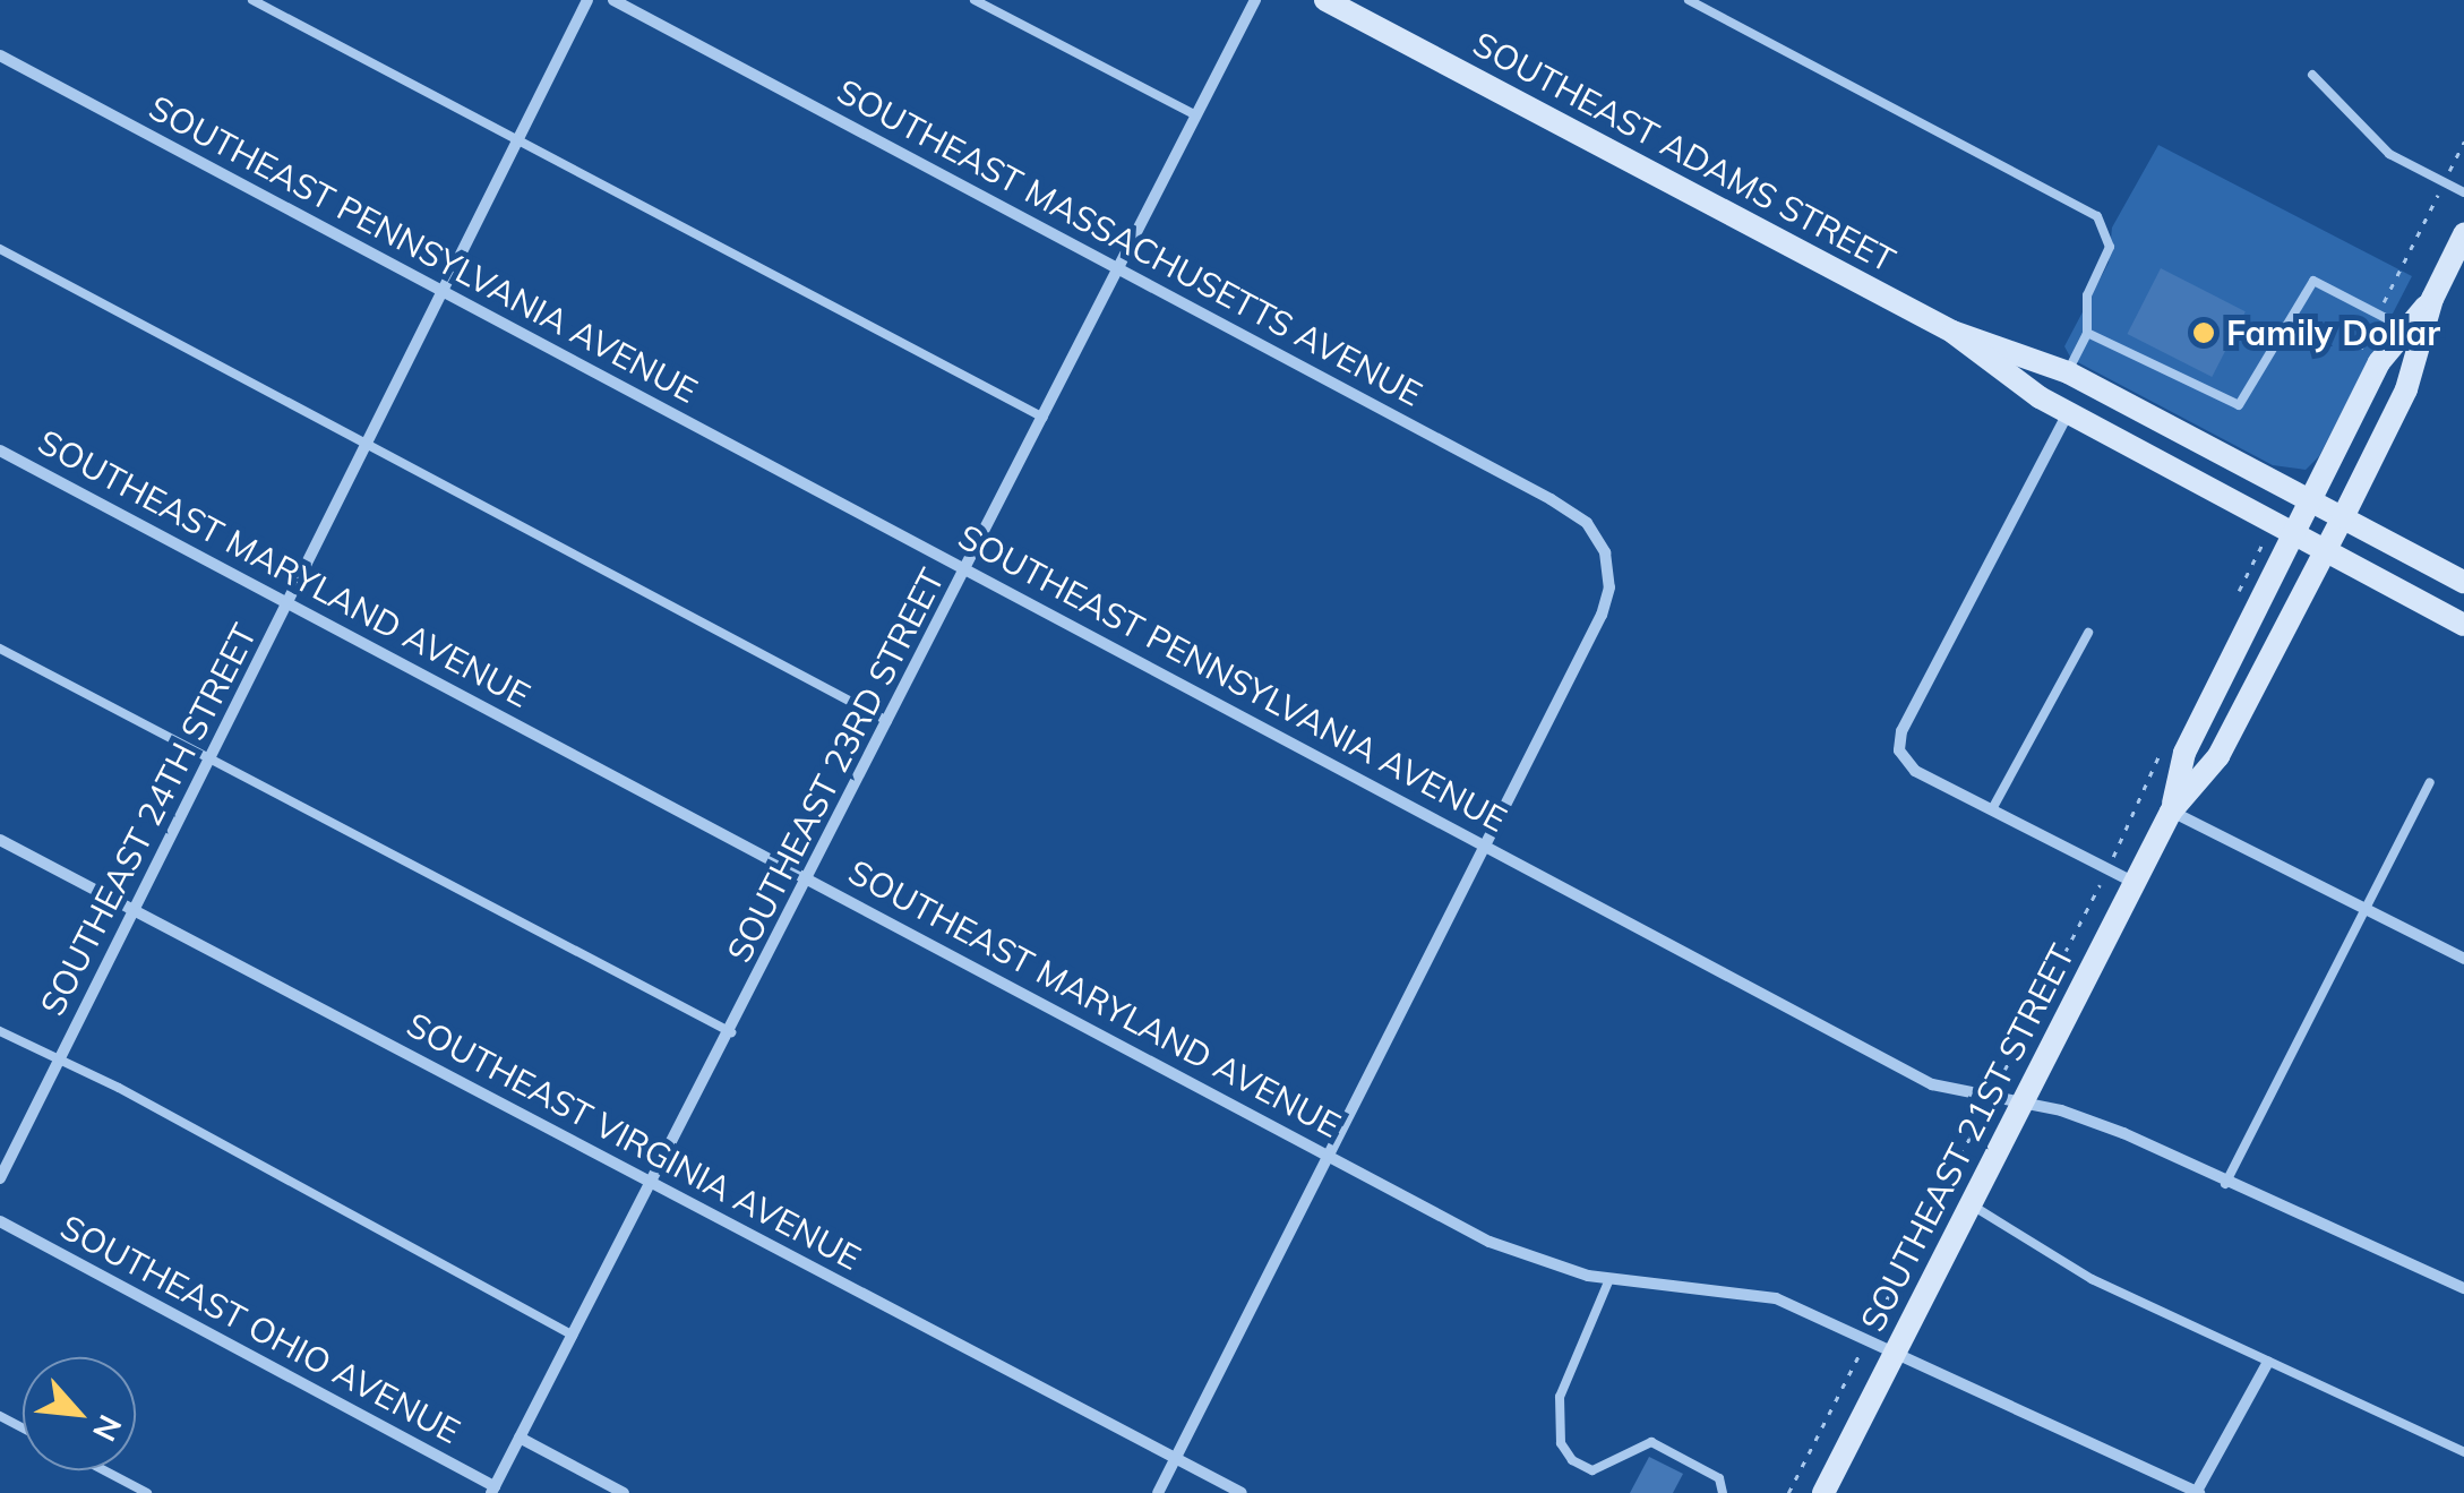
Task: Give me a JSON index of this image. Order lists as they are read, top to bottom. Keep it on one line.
{"streets":{"main road":["SOUTHEAST ADAMS STREET","SOUTHEAST 21ST STREET"],"street":["SOUTHEAST MASSACHUSETTS AVENUE","SOUTHEAST PENNSYLVANIA AVENUE","SOUTHEAST MARYLAND AVENUE","SOUTHEAST 23RD STREET","SOUTHEAST 24TH STREET","SOUTHEAST VIRGINIA AVENUE","SOUTHEAST OHIO AVENUE"]},"crossings":[["SOUTHEAST ADAMS STREET","SOUTHEAST 21ST STREET"],["SOUTHEAST MASSACHUSETTS AVENUE","SOUTHEAST PENNSYLVANIA AVENUE"],["SOUTHEAST MASSACHUSETTS AVENUE","SOUTHEAST 23RD STREET"],["SOUTHEAST PENNSYLVANIA AVENUE","SOUTHEAST 23RD STREET"],["SOUTHEAST PENNSYLVANIA AVENUE","SOUTHEAST 24TH STREET"],["SOUTHEAST PENNSYLVANIA AVENUE","SOUTHEAST 21ST STREET"],["SOUTHEAST MARYLAND AVENUE","SOUTHEAST 23RD STREET"],["SOUTHEAST MARYLAND AVENUE","SOUTHEAST 24TH STREET"],["SOUTHEAST MARYLAND AVENUE","SOUTHEAST 21ST STREET"],["SOUTHEAST 23RD STREET","SOUTHEAST VIRGINIA AVENUE"],["SOUTHEAST 23RD STREET","SOUTHEAST OHIO AVENUE"],["SOUTHEAST 24TH STREET","SOUTHEAST VIRGINIA AVENUE"]],"places":["Family Dollar"],"north":"bottom right"}
